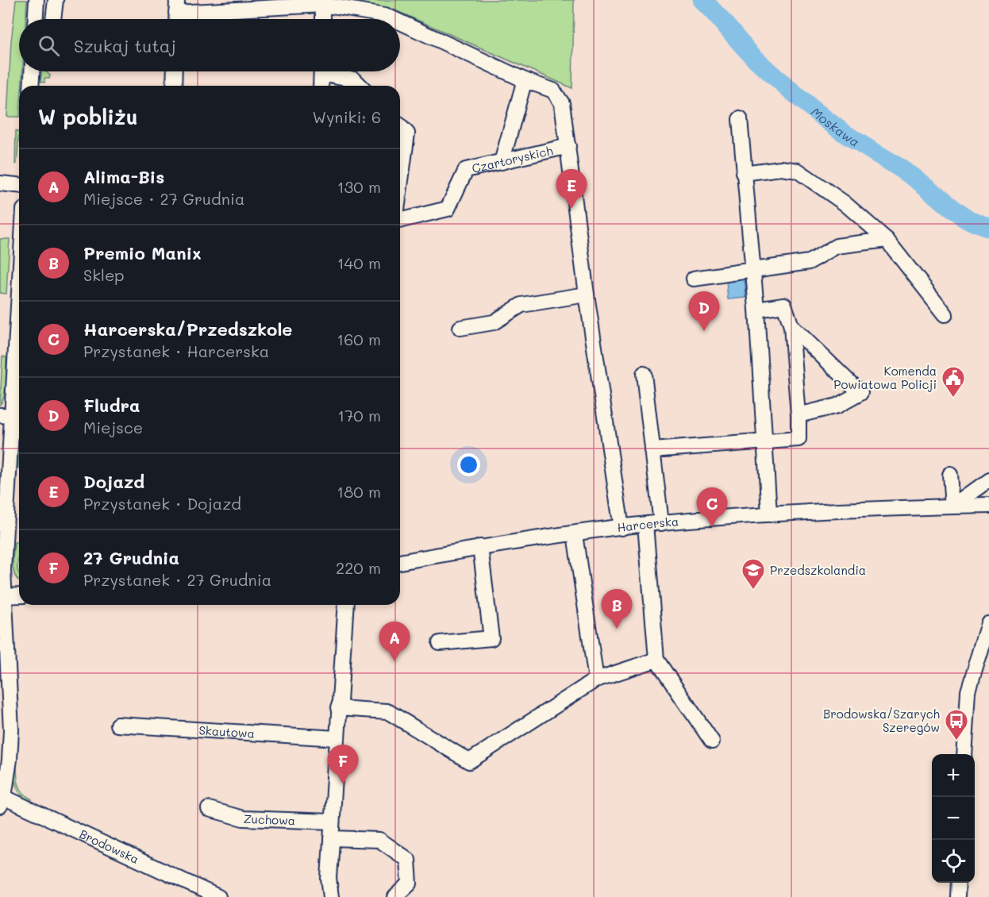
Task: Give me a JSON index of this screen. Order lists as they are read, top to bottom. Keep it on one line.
{"streets":{"street":["Czartoryskich","Harcerska","Skautowa","Zuchowa","Brodowska"]},"water":["Moskawa"],"places":{"public building":["Komenda Powiatowa Policji"],"school or university":["Przedszkolandia"],"bus stop":["Brodowska/Szarych Szeregów"]},"page":{"search":"Szukaj tutaj","heading":["W pobliżu","Wyniki: 6"],"list":[{"mark":"A","name":"Alima-Bis","note":"Miejsce · 27 Grudnia","value":"130 m"},{"mark":"B","name":"Premio Manix","note":"Sklep","value":"140 m"},{"mark":"C","name":"Harcerska/Przedszkole","note":"Przystanek · Harcerska","value":"160 m"},{"mark":"D","name":"Fludra","note":"Miejsce","value":"170 m"},{"mark":"E","name":"Dojazd","note":"Przystanek · Dojazd","value":"180 m"},{"mark":"F","name":"27 Grudnia","note":"Przystanek · 27 Grudnia","value":"220 m"}],"pins":["E","D","C","B","A","F"],"map_buttons":["+","−"]}}
